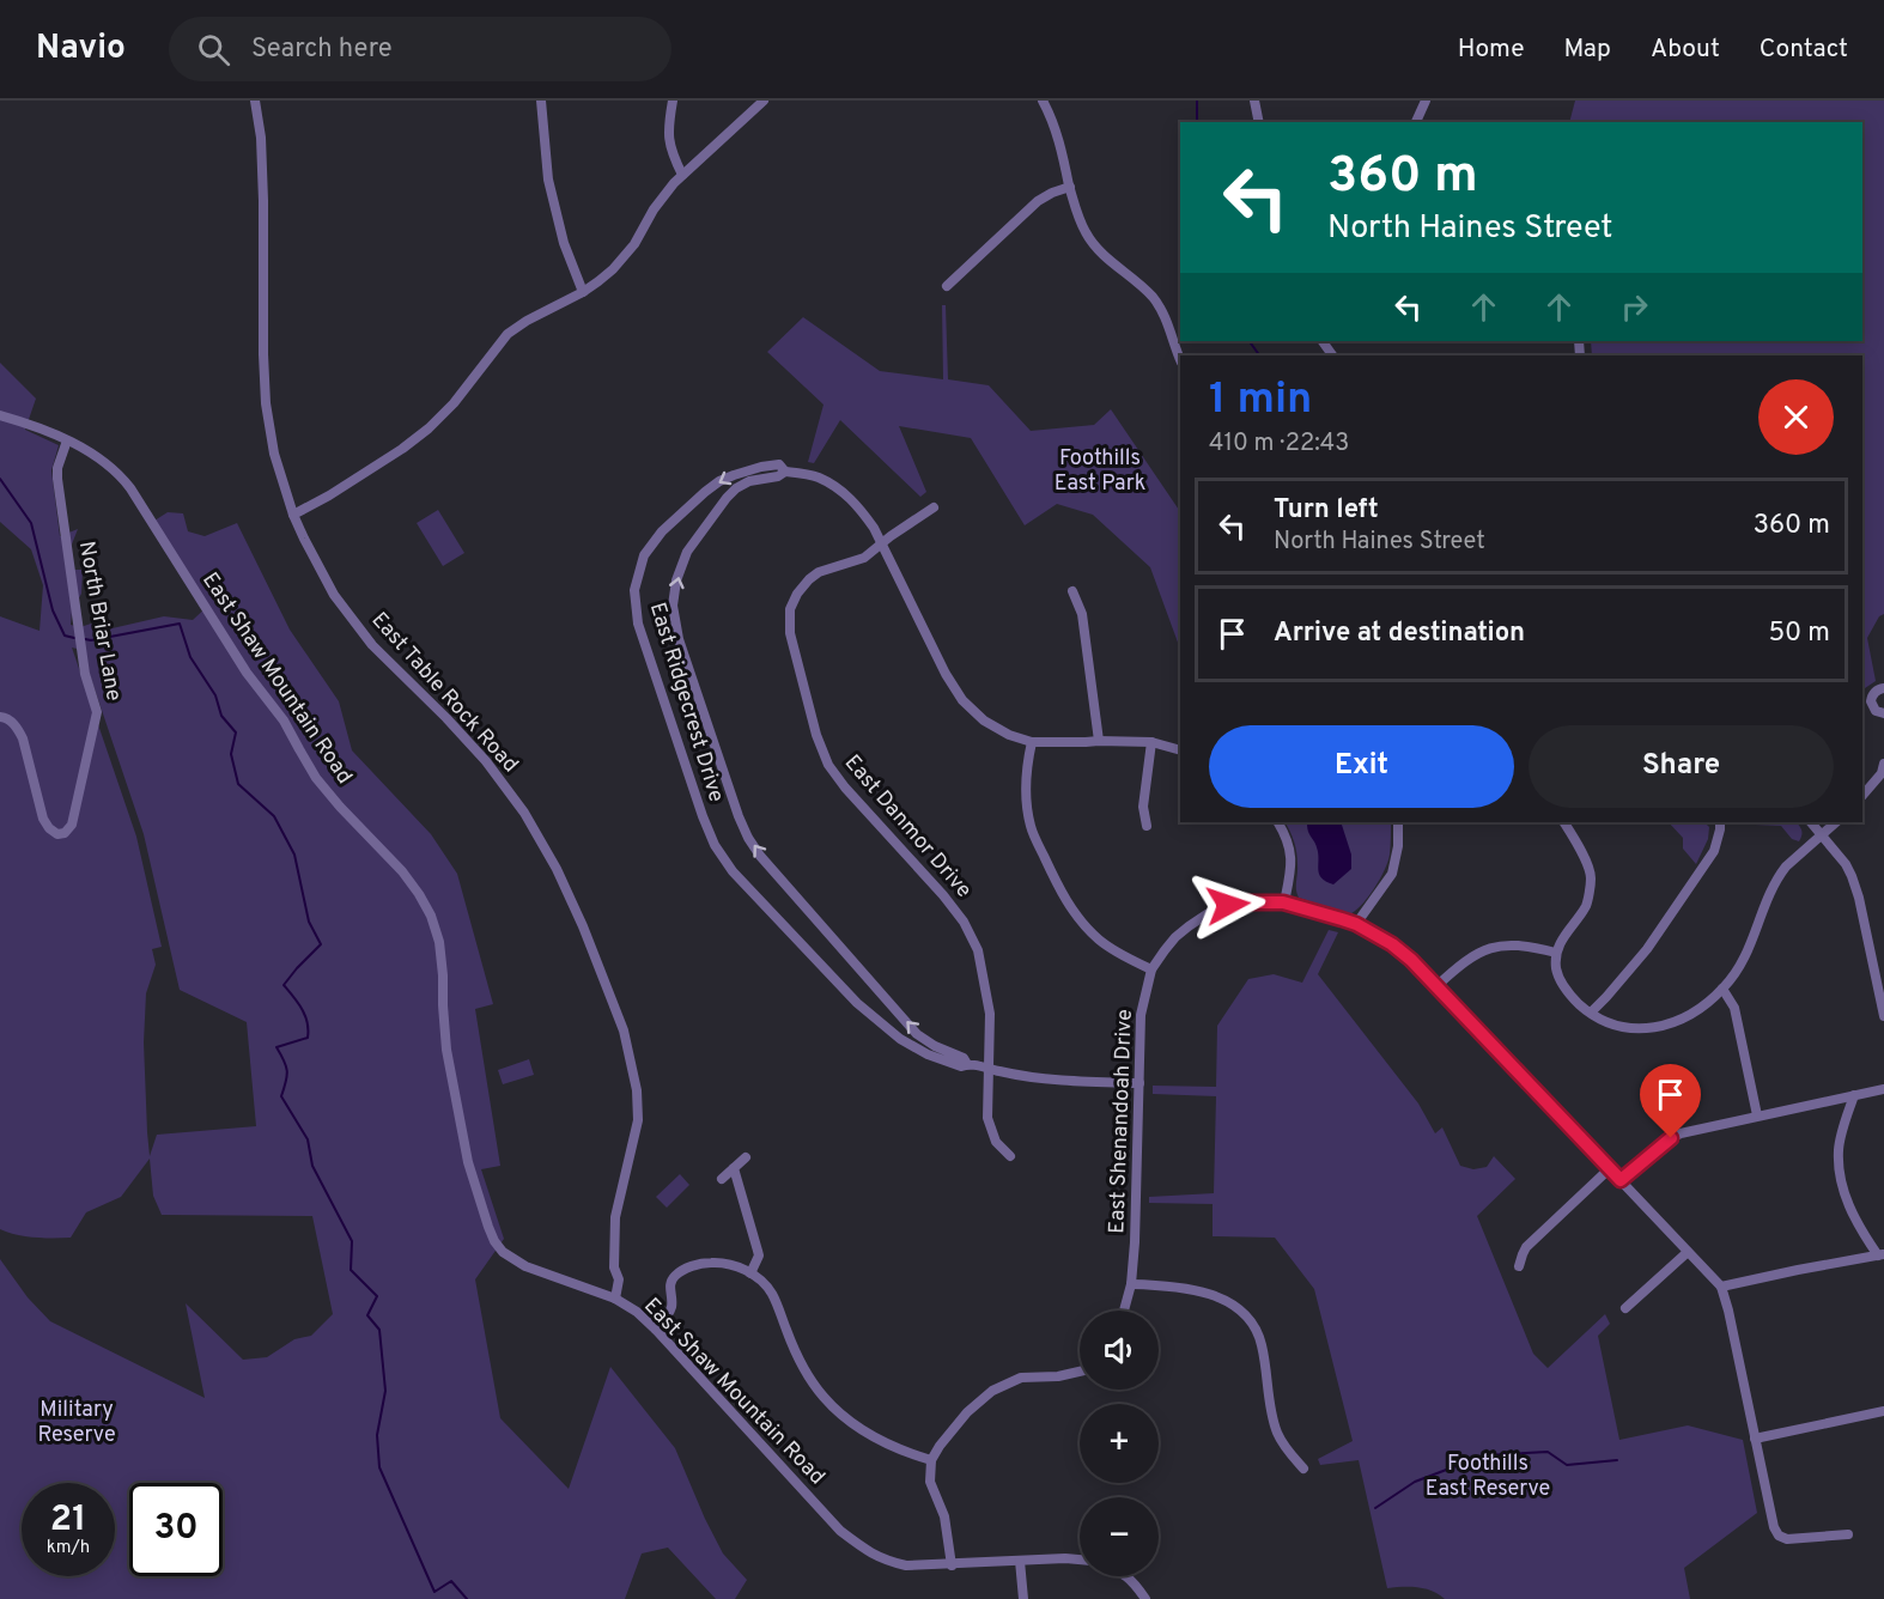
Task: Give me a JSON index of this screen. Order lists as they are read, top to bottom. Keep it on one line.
{"streets":{"street":["North Briar Lane","East Shaw Mountain Road","East Table Rock Road","East Ridgecrest Drive","East Danmor Drive","East Shenandoah Drive"]},"crossings":[["North Briar Lane","East Shaw Mountain Road"],["East Shaw Mountain Road","East Table Rock Road"],["East Ridgecrest Drive","East Danmor Drive"],["East Ridgecrest Drive","East Shenandoah Drive"]],"parks":["Foothills East Park","Military Reserve","Foothills East Reserve"],"page":{"header":"Navio","search":"Search here","nav":["Home","Map","About","Contact"],"turn":["360 m","North Haines Street"],"heading":["1 min","410 m · 22:43"],"list":[{"name":"Turn left","note":"North Haines Street","value":"360 m"},{"name":"Arrive at destination","value":"50 m"}],"buttons":["Exit","Share"],"map_buttons":["+","−"],"speed":"21 km/h","limit":"30"}}
